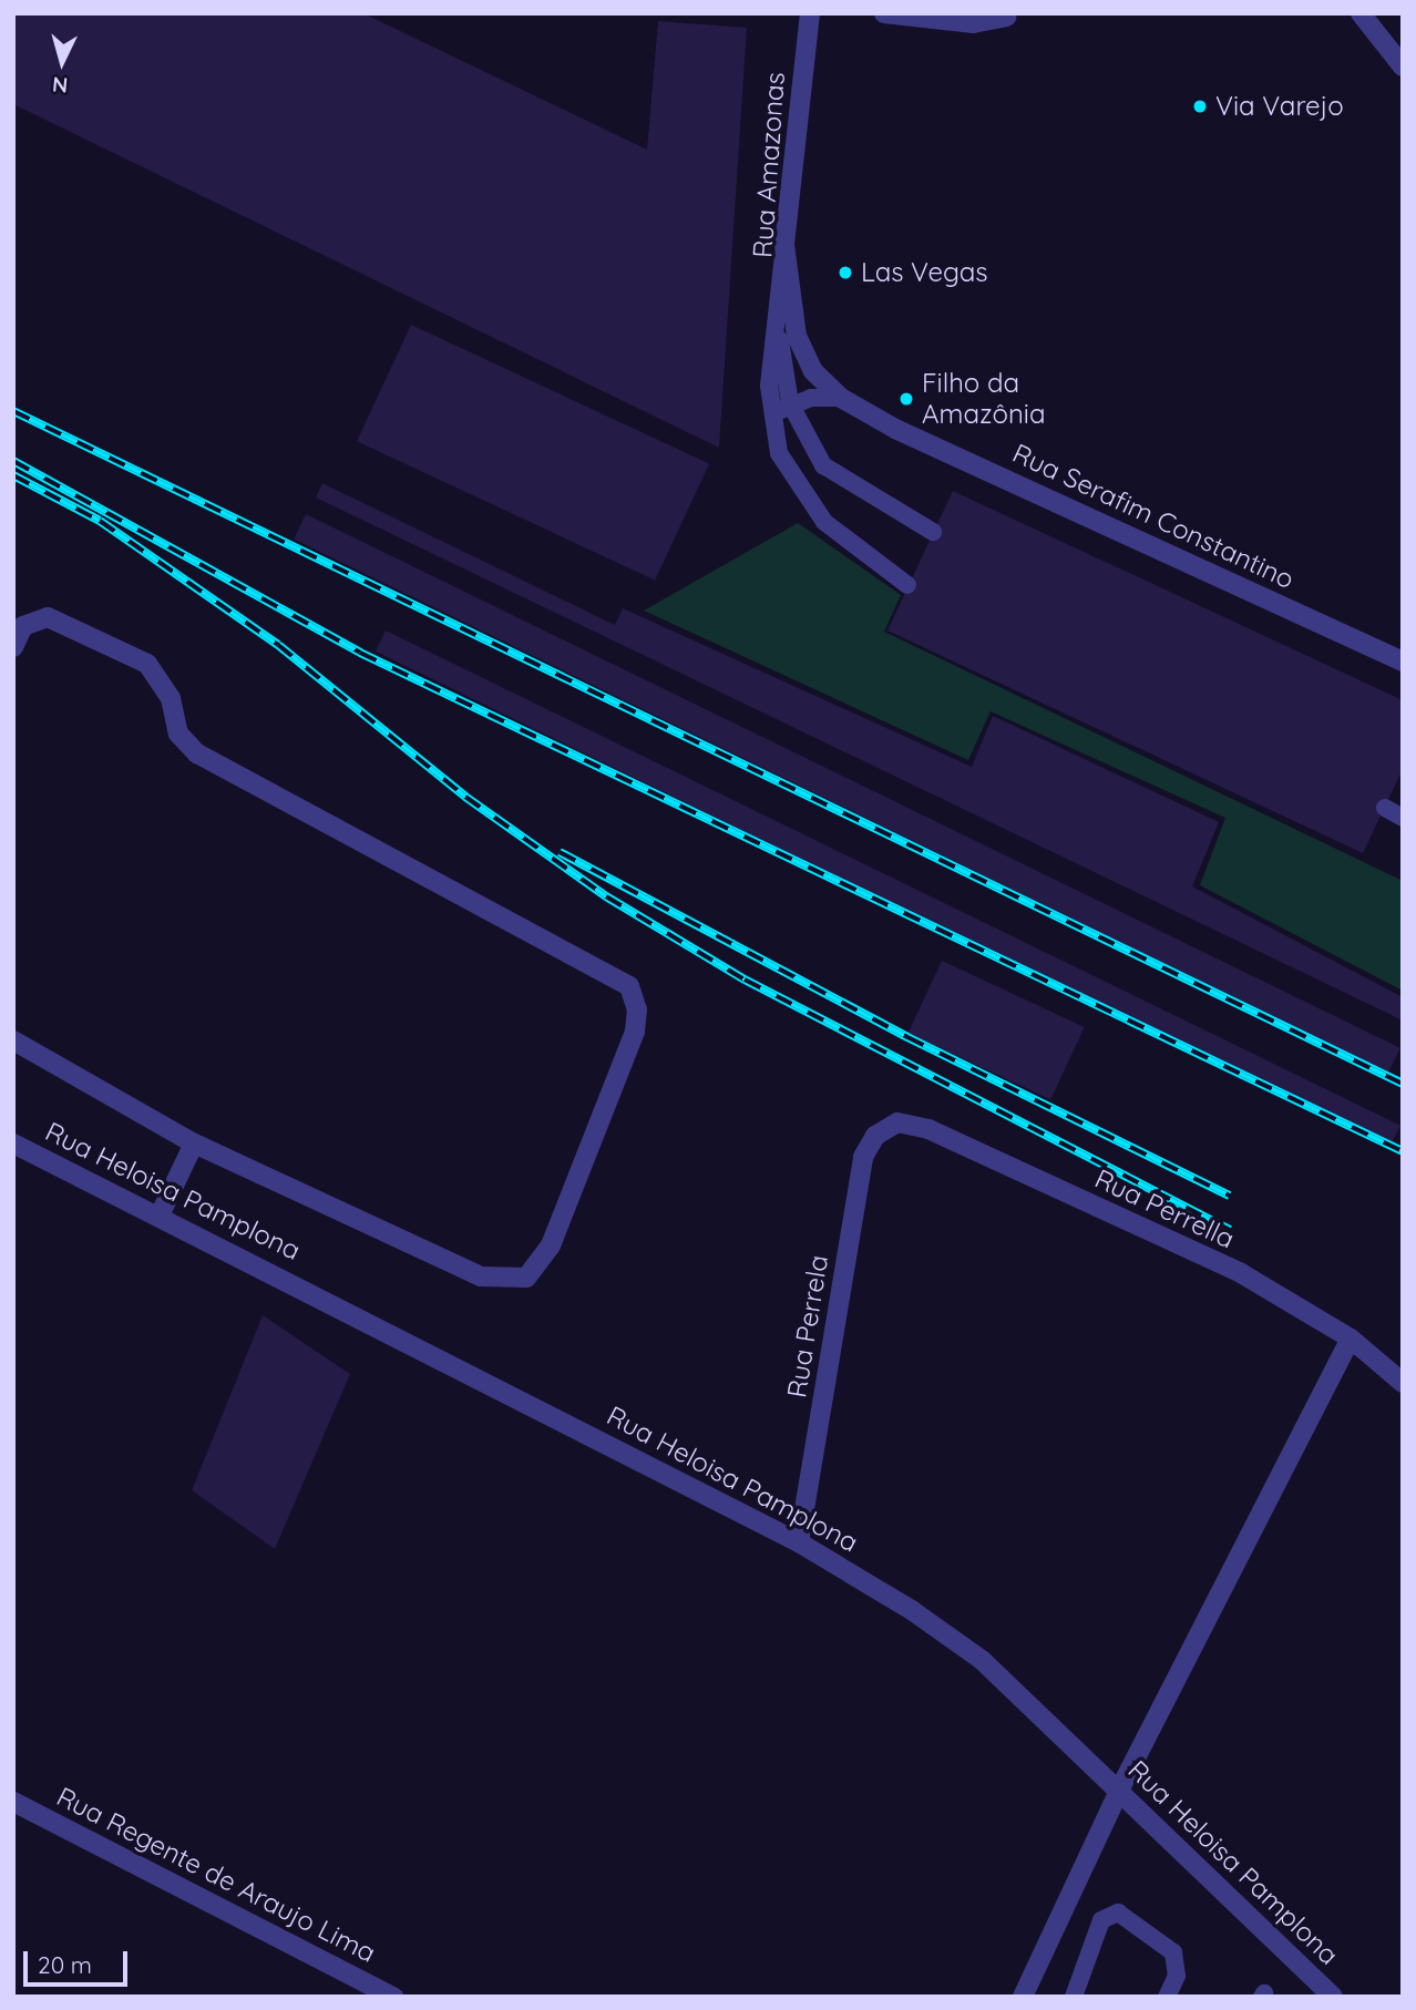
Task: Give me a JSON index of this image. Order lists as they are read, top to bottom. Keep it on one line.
{"streets":{"street":["Rua Amazonas","Rua Serafim Constantino","Rua Heloisa Pamplona","Rua Perrella","Rua Perrela","Rua Regente de Araujo Lima"]},"crossings":[["Rua Amazonas","Rua Serafim Constantino"],["Rua Heloisa Pamplona","Rua Perrela"],["Rua Perrella","Rua Perrela"]],"places":["Via Varejo","Las Vegas","Filho da Amazônia"],"scale_bar":"20 m","north":"bottom"}
